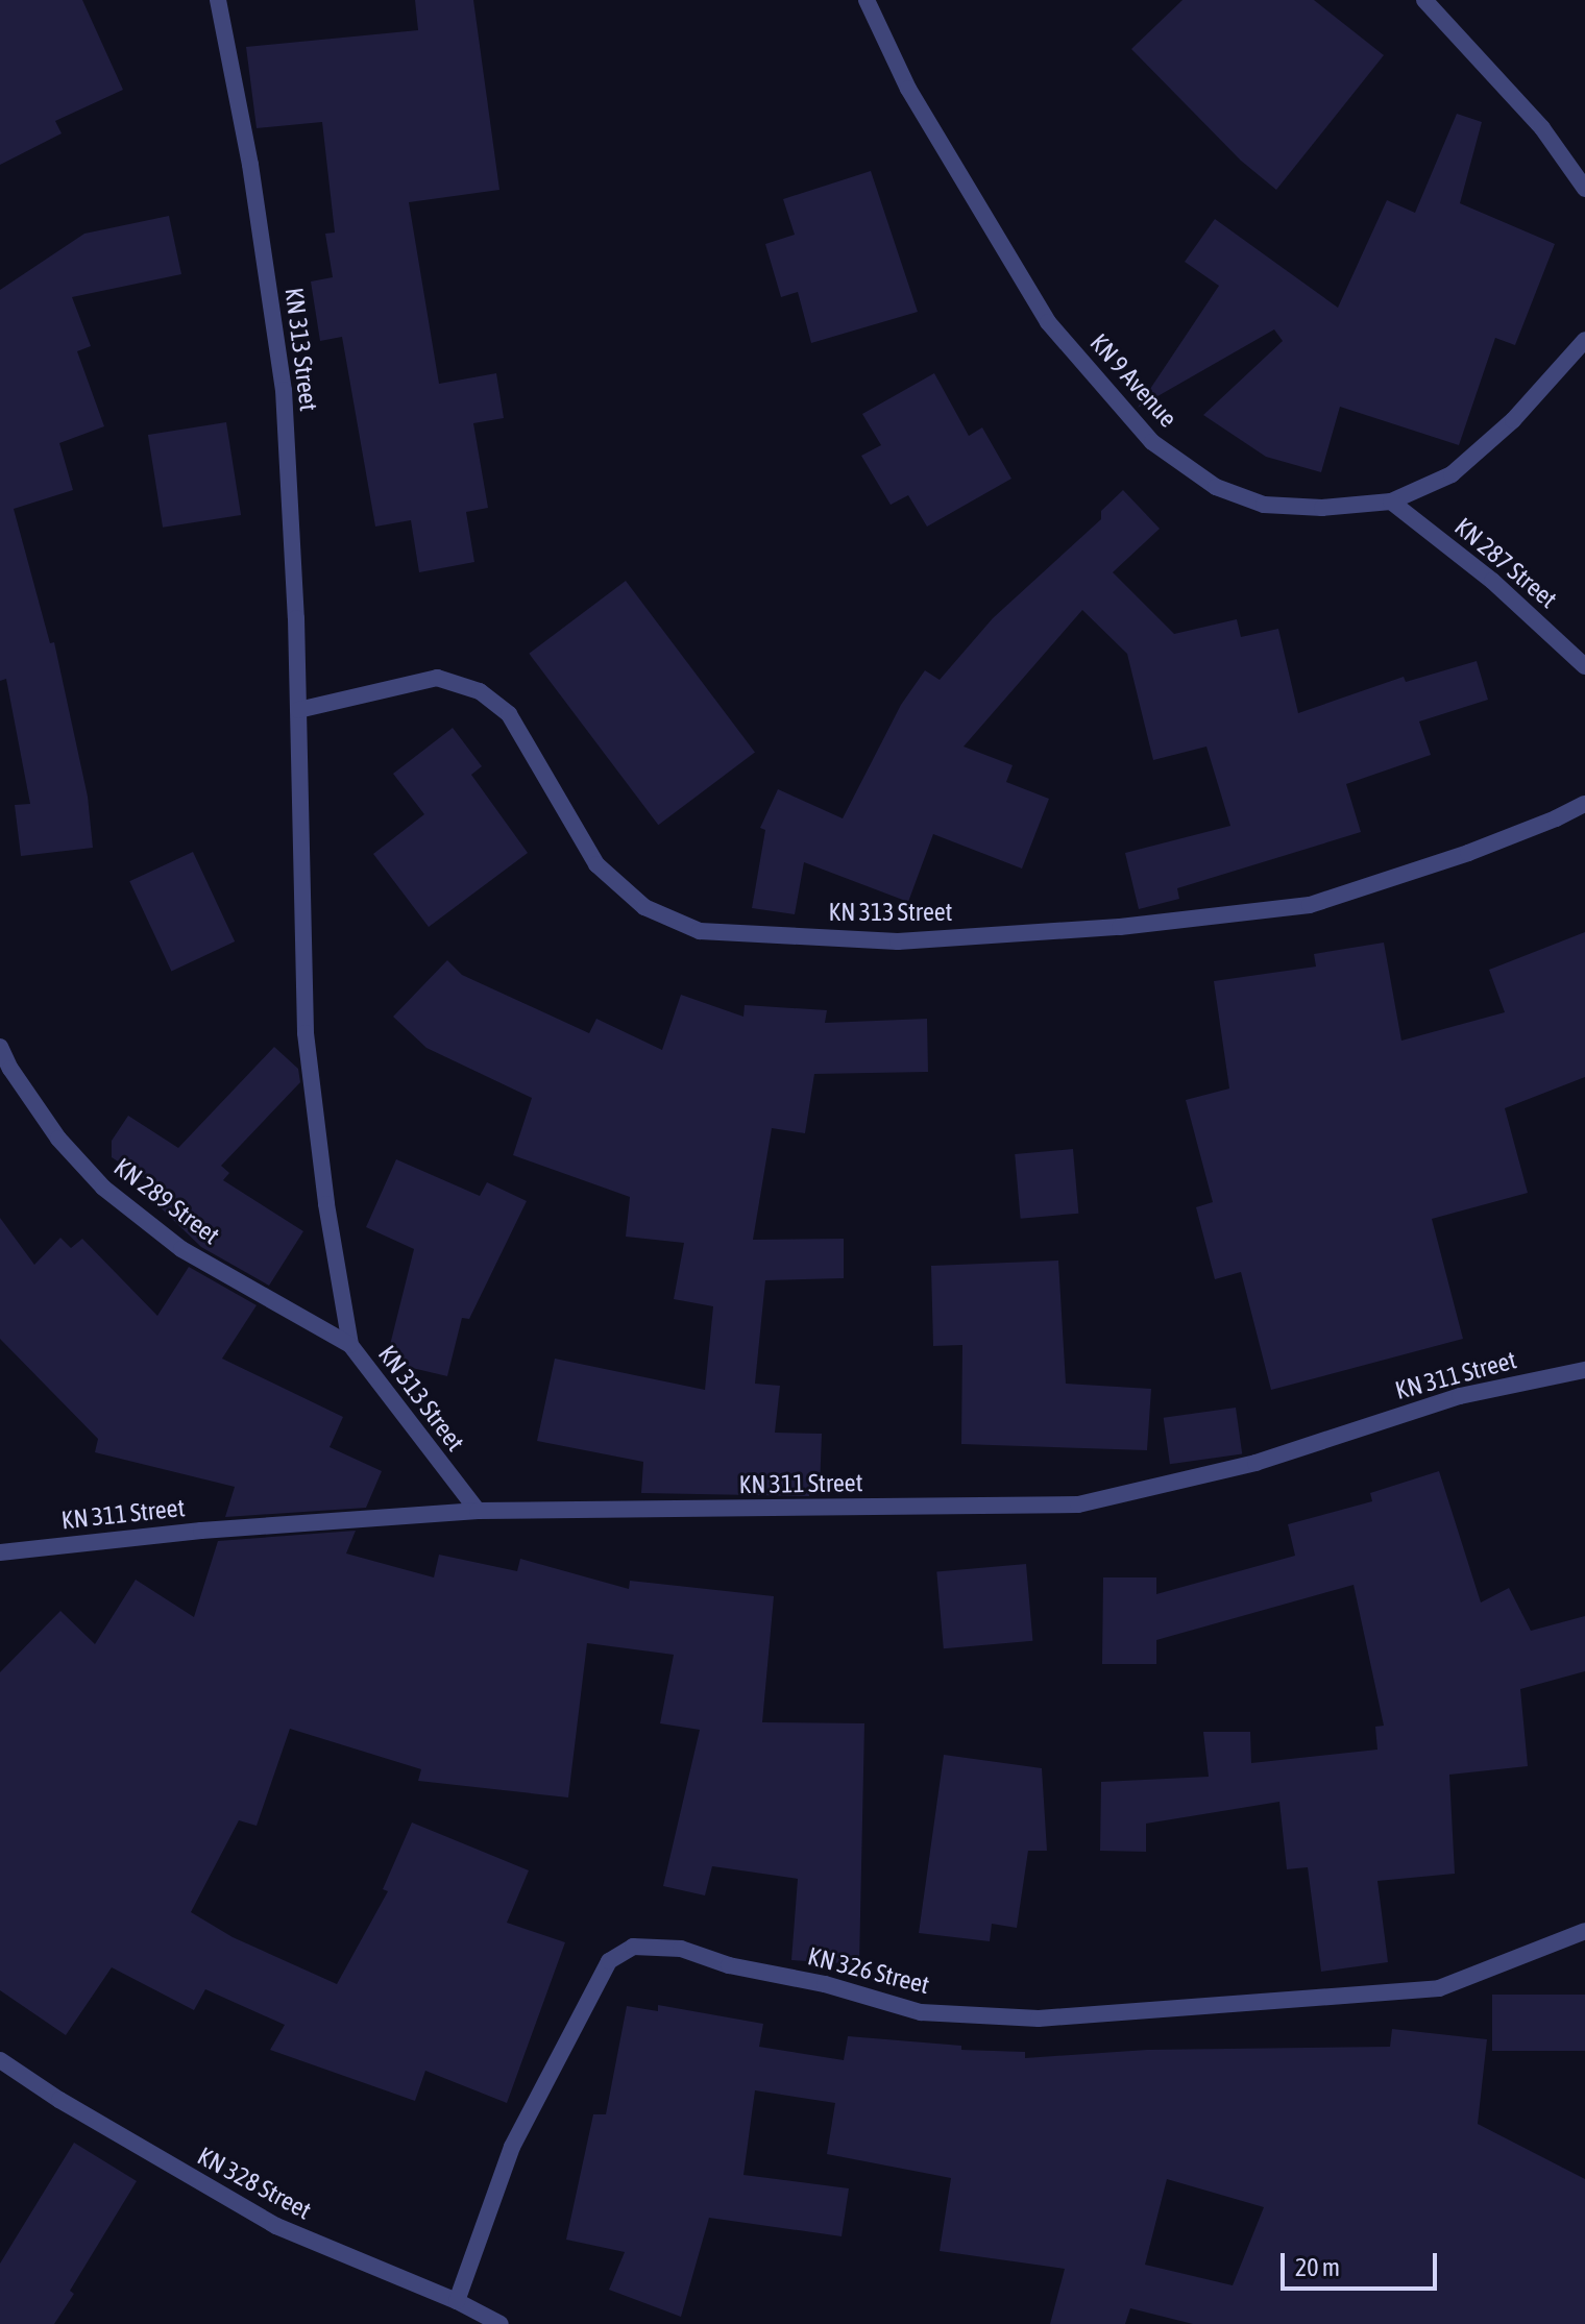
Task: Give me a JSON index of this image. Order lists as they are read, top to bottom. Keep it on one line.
{"streets":{"street":["KN 313 Street","KN 9 Avenue","KN 287 Street","KN 289 Street","KN 311 Street","KN 326 Street","KN 328 Street"]},"crossings":[["KN 313 Street","KN 289 Street"],["KN 313 Street","KN 311 Street"],["KN 9 Avenue","KN 287 Street"],["KN 326 Street","KN 328 Street"]],"scale_bar":"20 m"}
